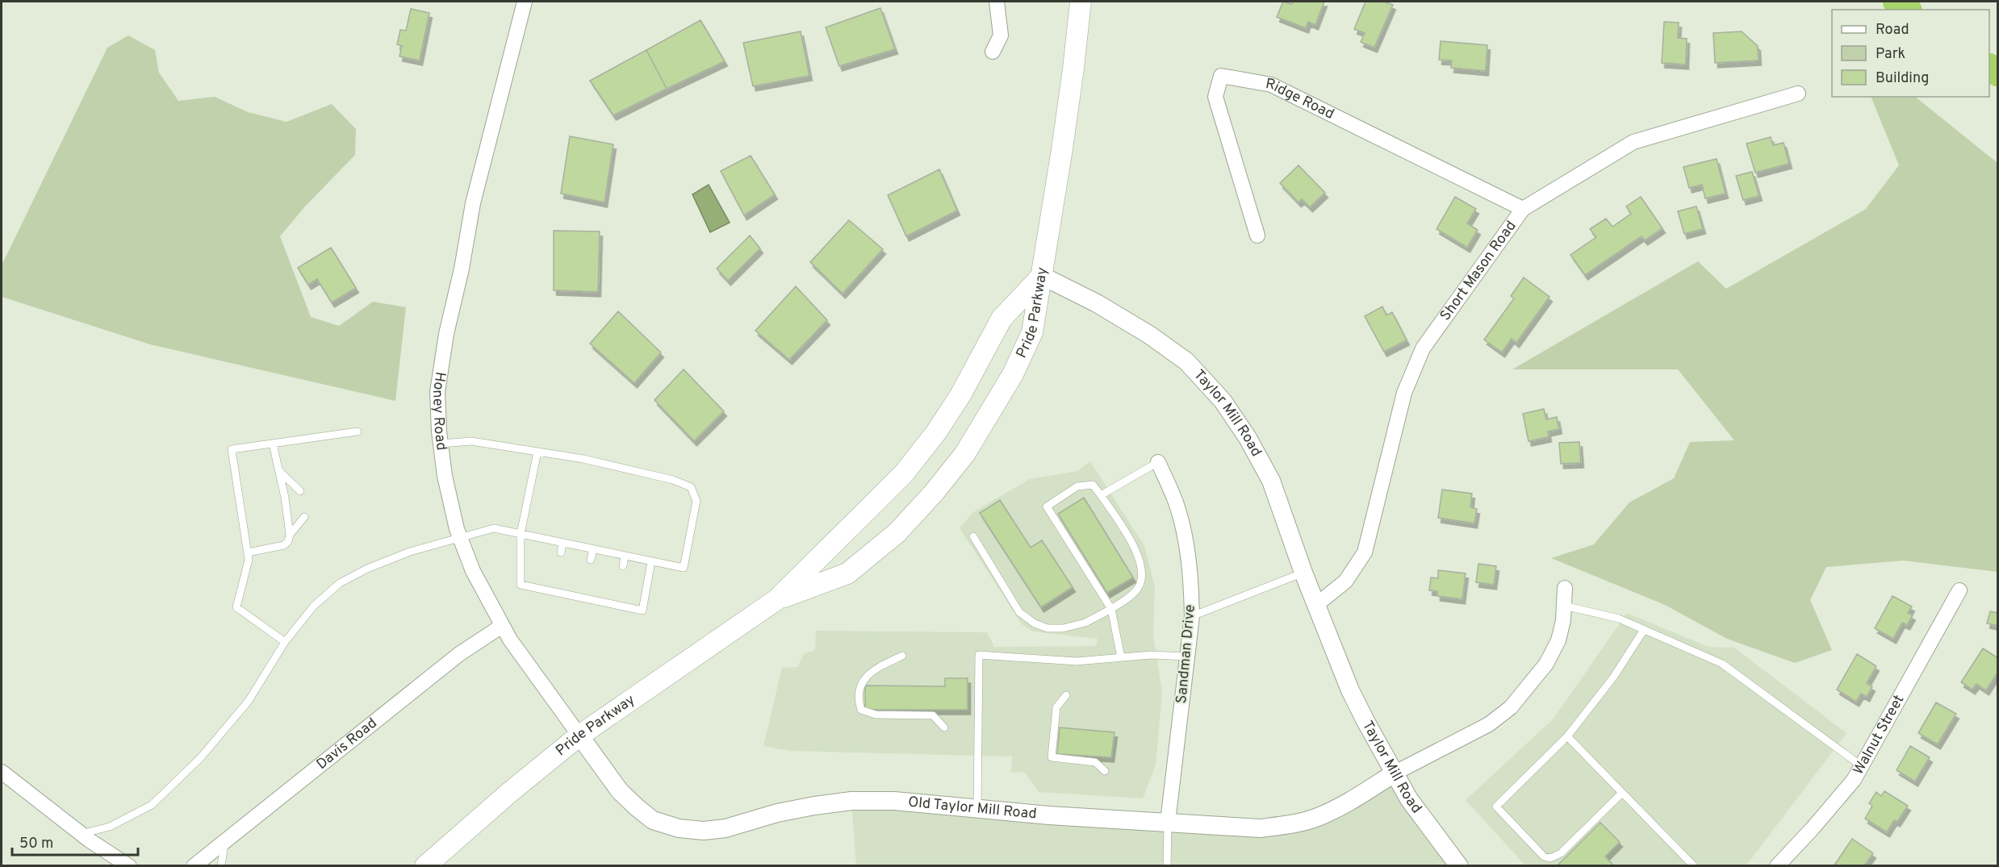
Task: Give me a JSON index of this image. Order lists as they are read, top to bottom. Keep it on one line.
{"streets":{"main road":["Pride Parkway"],"street":["Ridge Road","Short Mason Road","Honey Road","Taylor Mill Road","Sandman Drive","Walnut Street","Davis Road","Old Taylor Mill Road"]},"crossings":[["Ridge Road","Short Mason Road"],["Short Mason Road","Taylor Mill Road"],["Pride Parkway","Honey Road"],["Pride Parkway","Taylor Mill Road"],["Pride Parkway","Old Taylor Mill Road"],["Honey Road","Davis Road"],["Honey Road","Old Taylor Mill Road"],["Taylor Mill Road","Old Taylor Mill Road"],["Sandman Drive","Old Taylor Mill Road"]],"legend":["Road","Park","Building"],"scale_bar":"50 m"}
